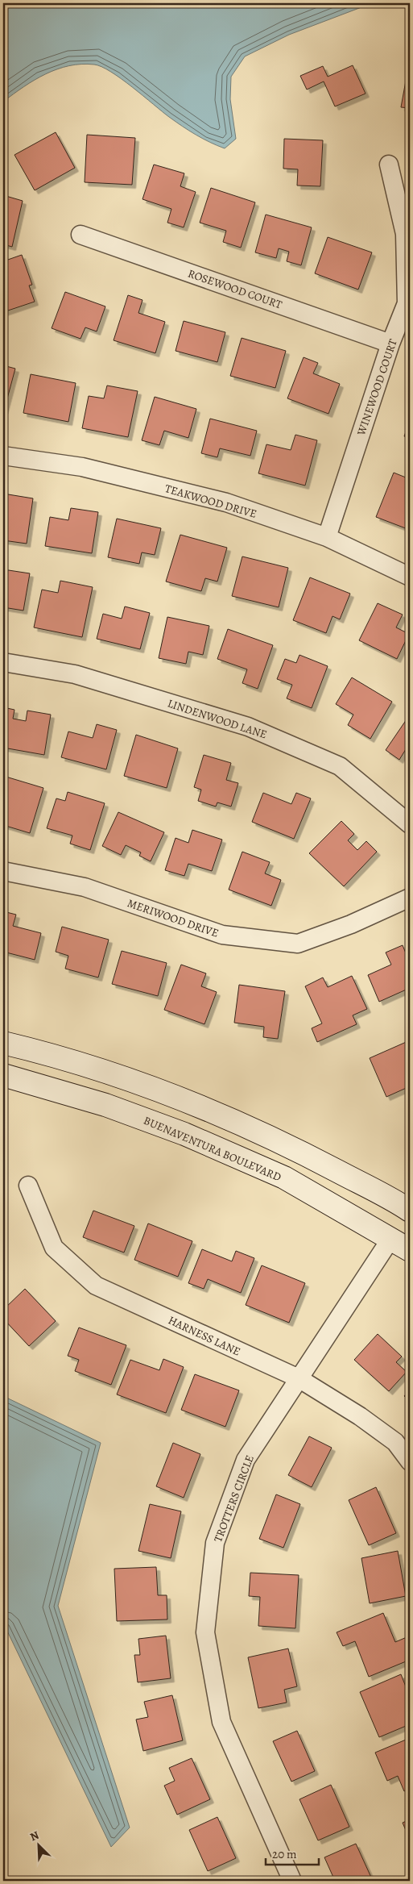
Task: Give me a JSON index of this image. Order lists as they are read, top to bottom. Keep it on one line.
{"streets":{"main road":["BUENAVENTURA BOULEVARD"],"street":["ROSEWOOD COURT","WINEWOOD COURT","TEAKWOOD DRIVE","LINDENWOOD LANE","MERIWOOD DRIVE","HARNESS LANE","TROTTERS CIRCLE"]},"crossings":[["ROSEWOOD COURT","WINEWOOD COURT"],["WINEWOOD COURT","TEAKWOOD DRIVE"],["BUENAVENTURA BOULEVARD","TROTTERS CIRCLE"],["HARNESS LANE","TROTTERS CIRCLE"]],"scale_bar":"20 m","north":"top left"}
